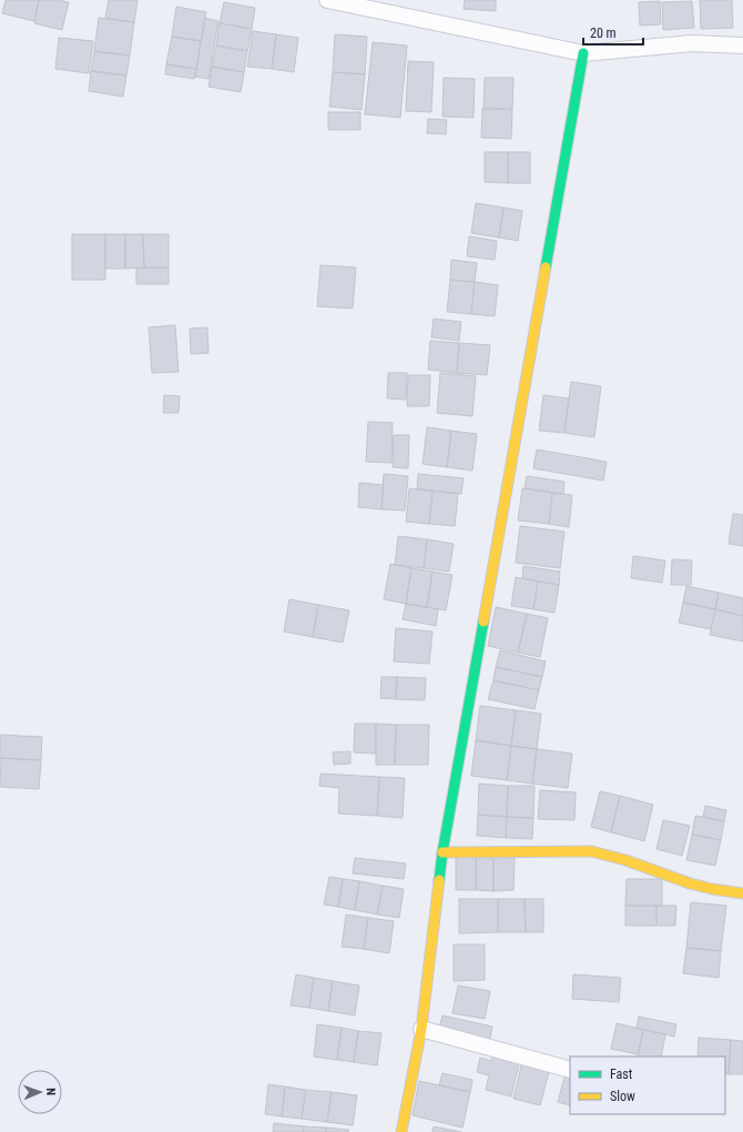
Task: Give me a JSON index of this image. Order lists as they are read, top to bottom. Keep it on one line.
{"legend":["Fast","Slow"],"scale_bar":"20 m","north":"right"}
